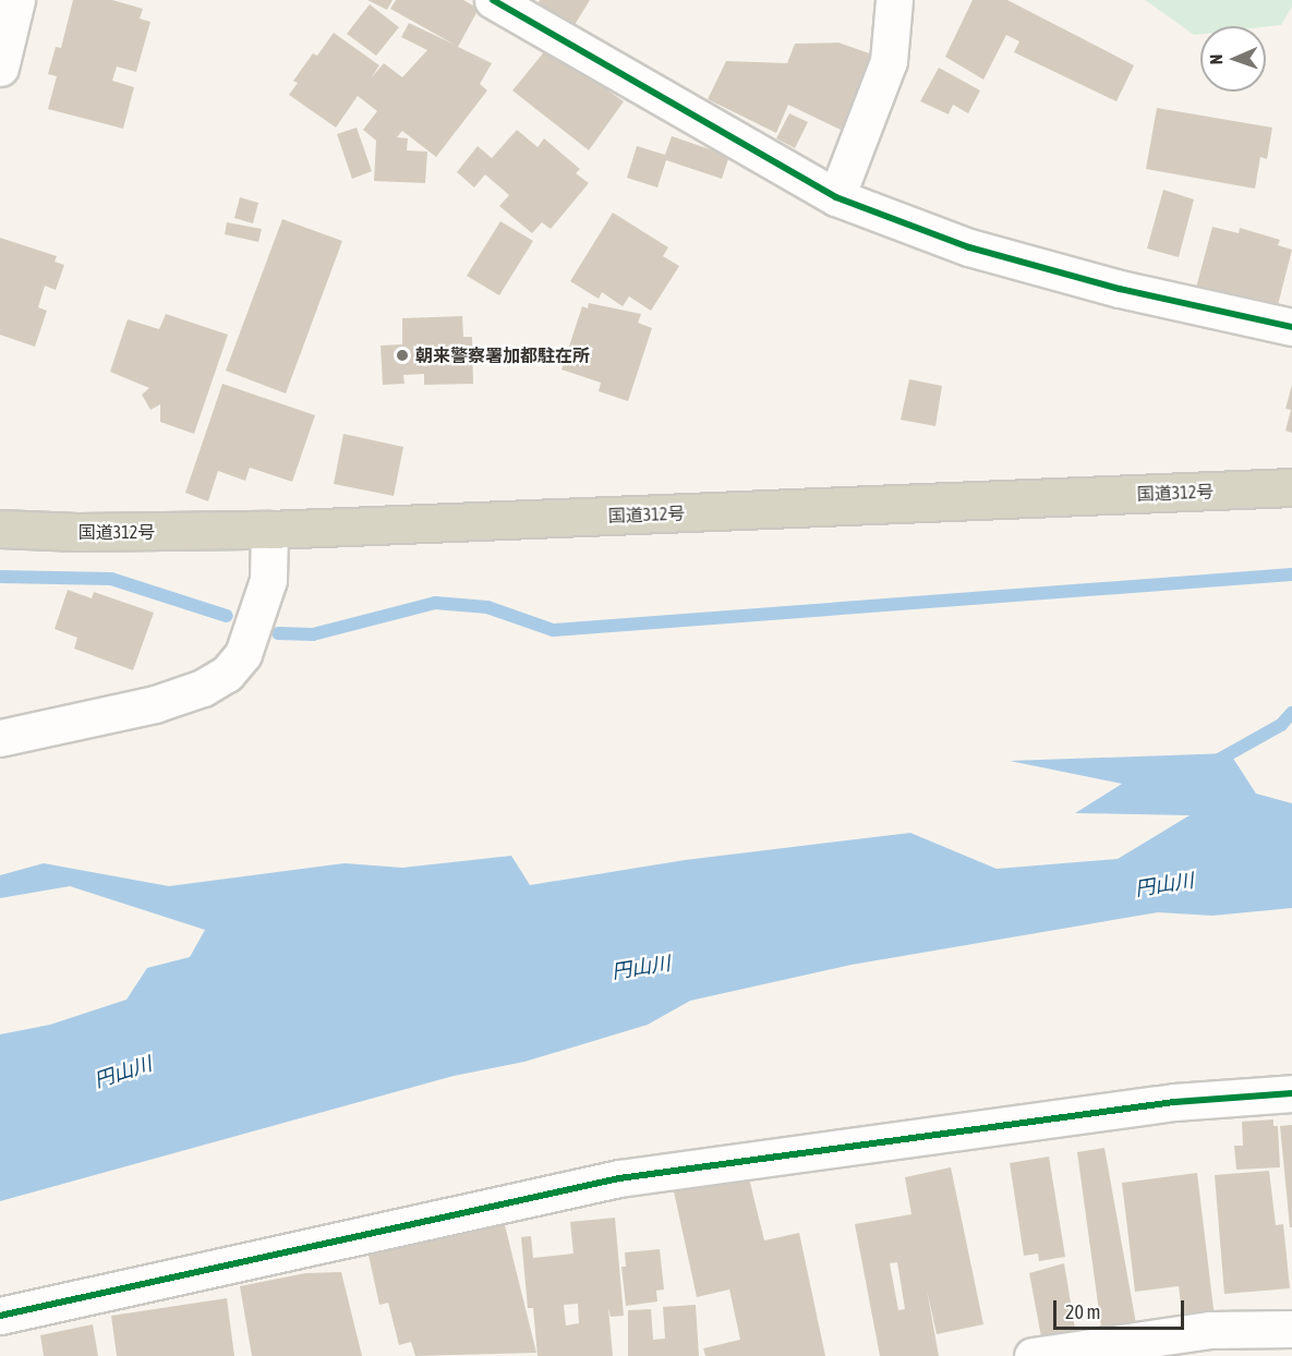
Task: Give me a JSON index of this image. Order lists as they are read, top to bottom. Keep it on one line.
{"streets":{"highway":["国道312号"]},"water":["円山川"],"places":["朝来警察署加都駐在所"],"scale_bar":"20 m","north":"left"}
